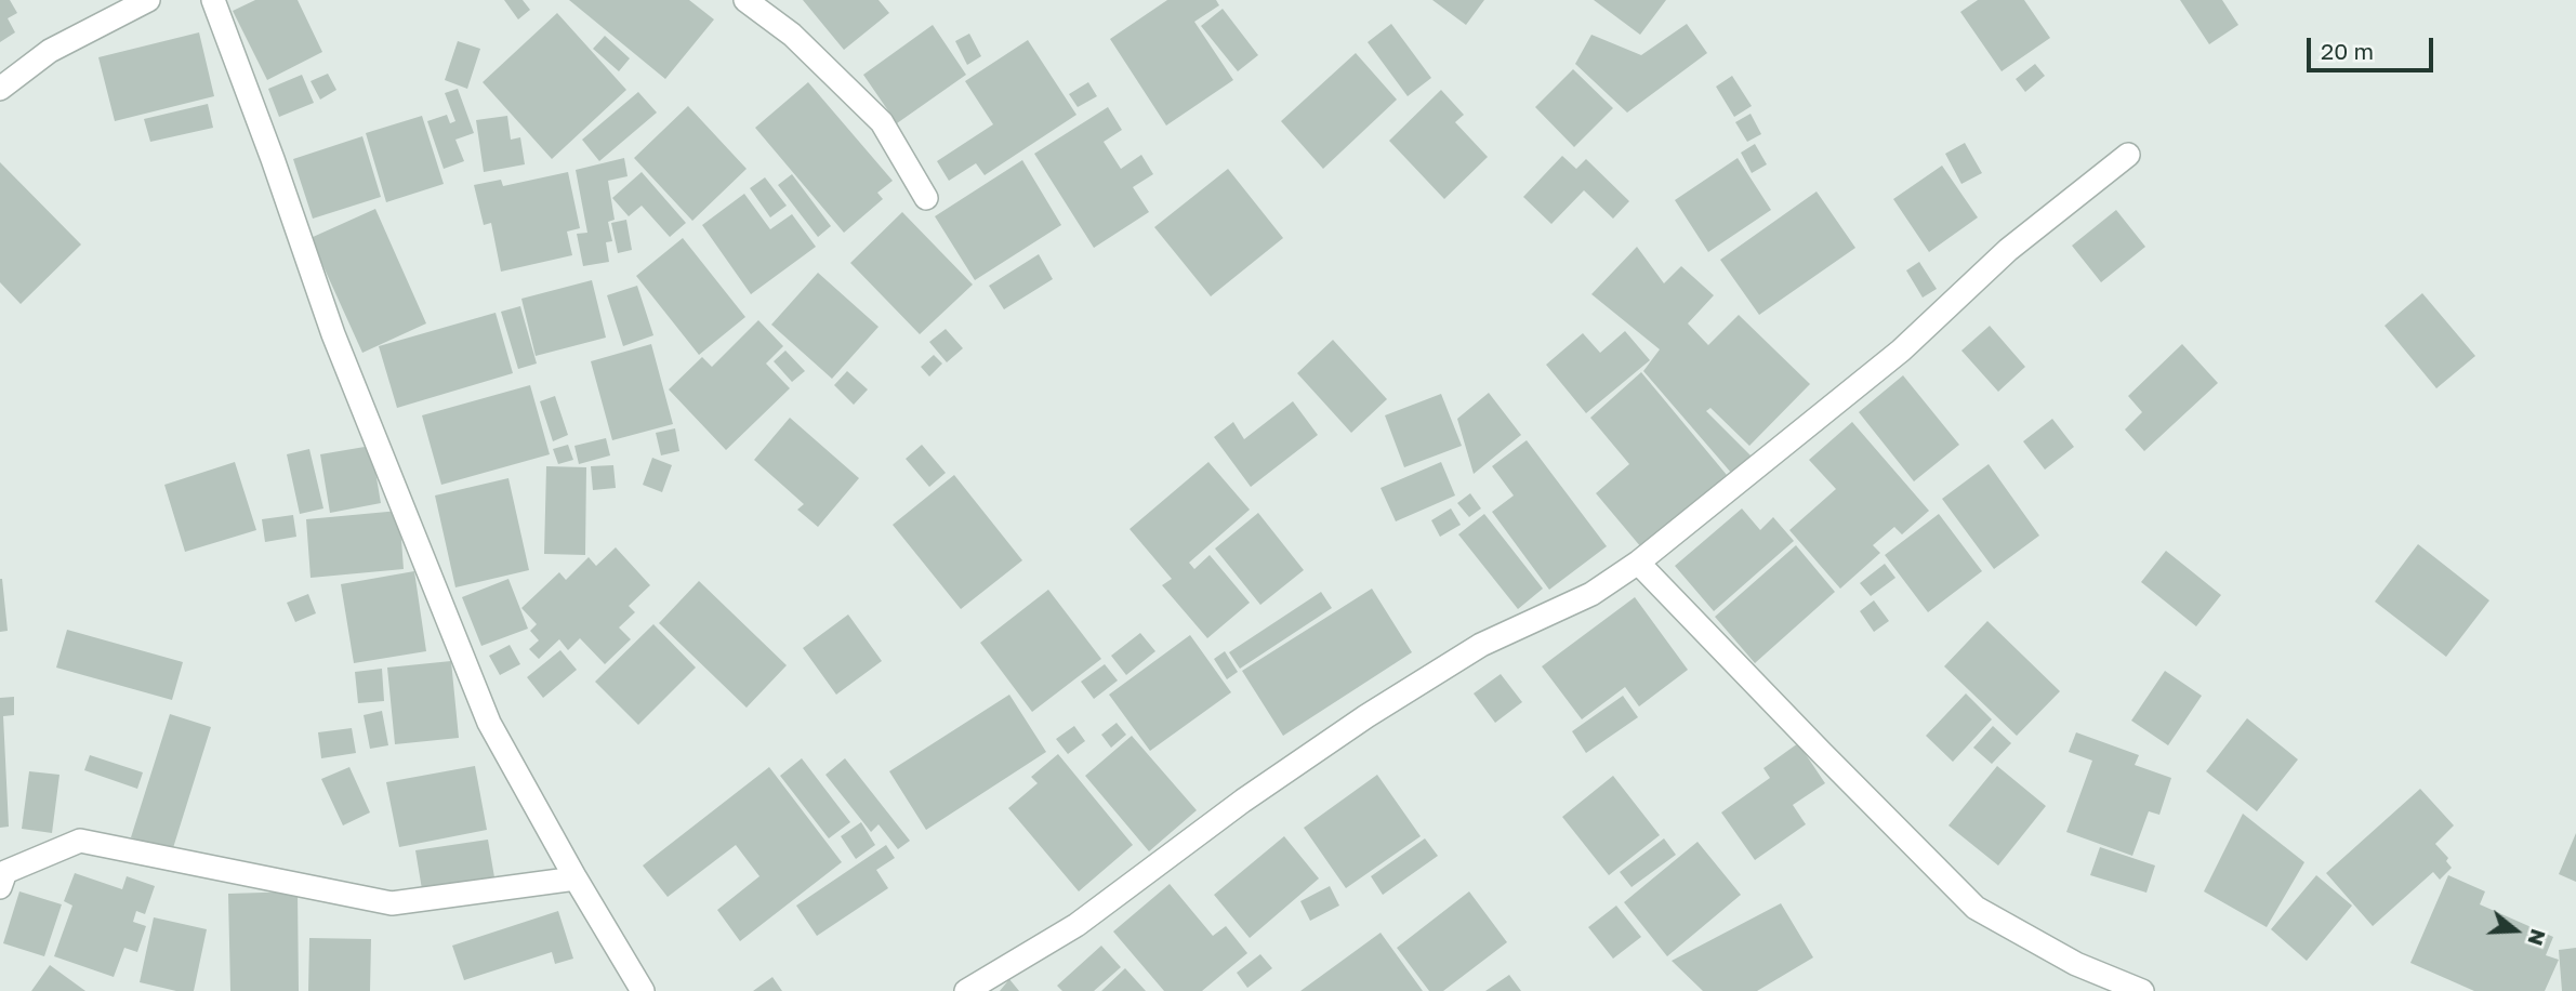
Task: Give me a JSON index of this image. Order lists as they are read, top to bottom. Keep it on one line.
{"scale_bar":"20 m","north":"right"}
